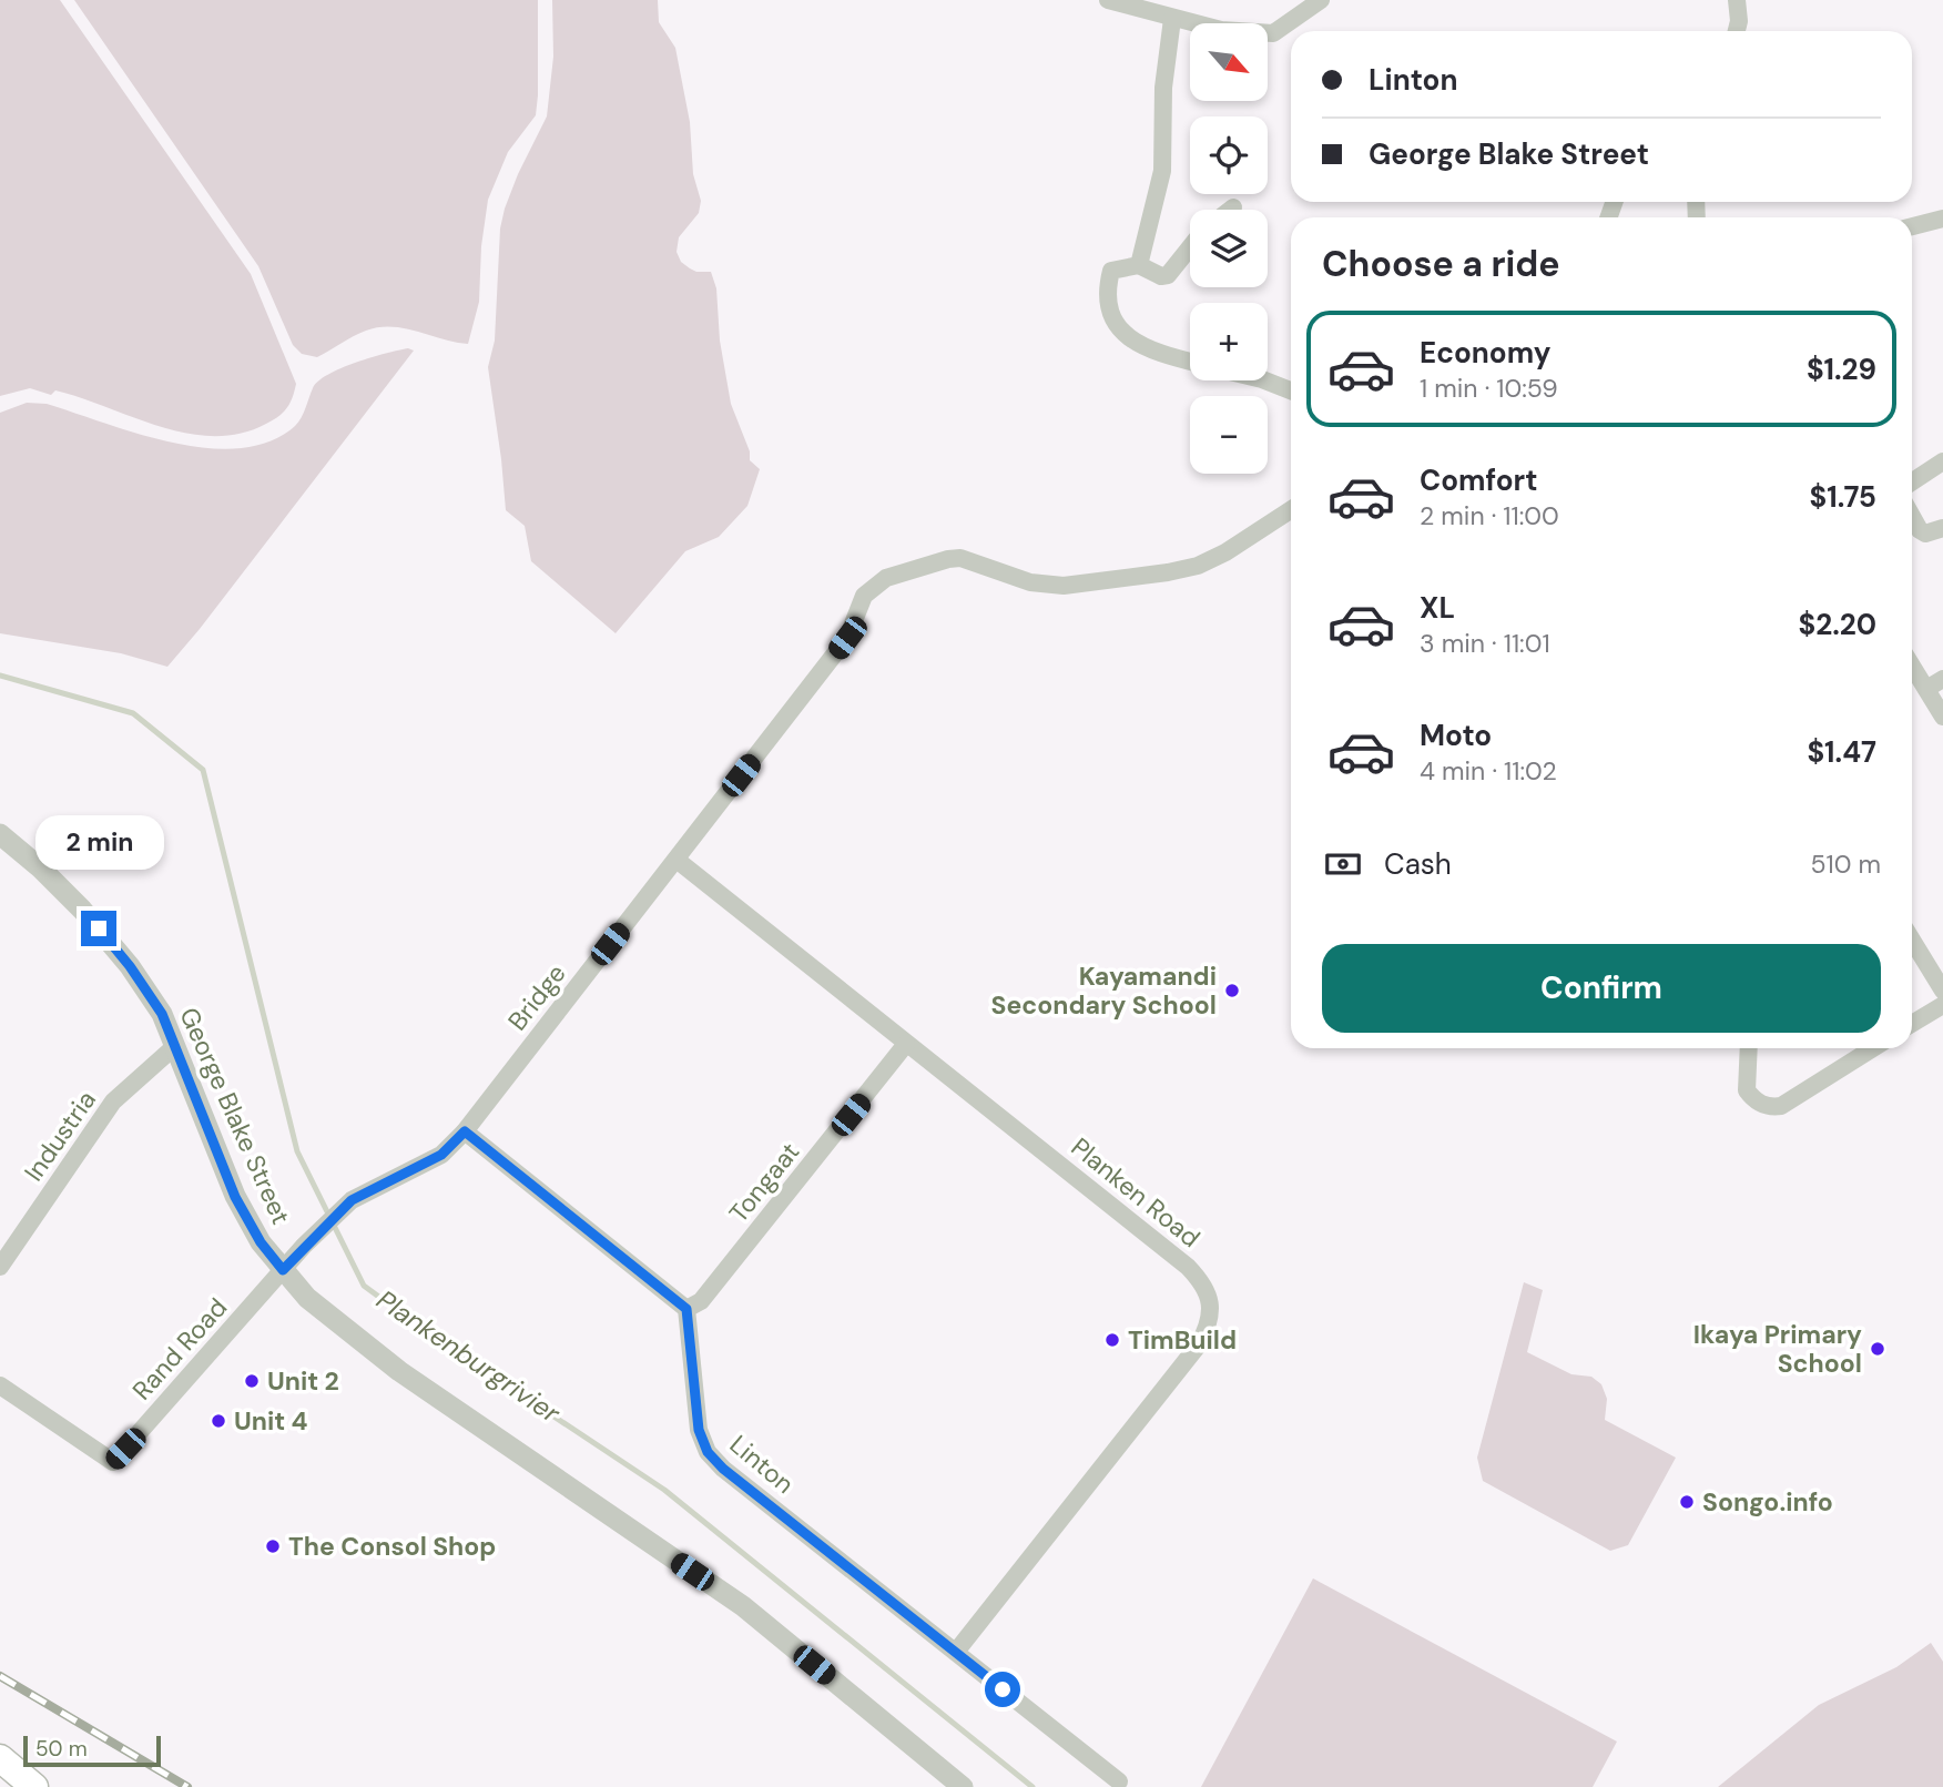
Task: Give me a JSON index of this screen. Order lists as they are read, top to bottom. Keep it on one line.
{"streets":{"street":["Bridge","George Blake Street","Industria","Tongaat","Planken Road","Rand Road","Linton"]},"crossings":[["Bridge","George Blake Street"],["Bridge","Planken Road"],["Bridge","Rand Road"],["George Blake Street","Industria"],["George Blake Street","Rand Road"],["Tongaat","Planken Road"],["Tongaat","Linton"],["Planken Road","Linton"]],"water":["Plankenburgrivier"],"places":["Kayamandi Secondary School","TimBuild","Ikaya Primary School","Unit 2","Unit 4","Songo.info","The Consol Shop"],"scale_bar":"50 m","north":"bottom right","page":{"map_buttons":["+","−"],"banner":["Linton","George Blake Street"],"heading":"Choose a ride","list":[{"name":"Economy","note":"1 min · 10:59","value":"$1.29"},{"name":"Comfort","note":"2 min · 11:00","value":"$1.75"},{"name":"XL","note":"3 min · 11:01","value":"$2.20"},{"name":"Moto","note":"4 min · 11:02","value":"$1.47"}],"bubble":"2 min","pay":["Cash","510 m"],"buttons":"Confirm","scale":"50 m"}}
